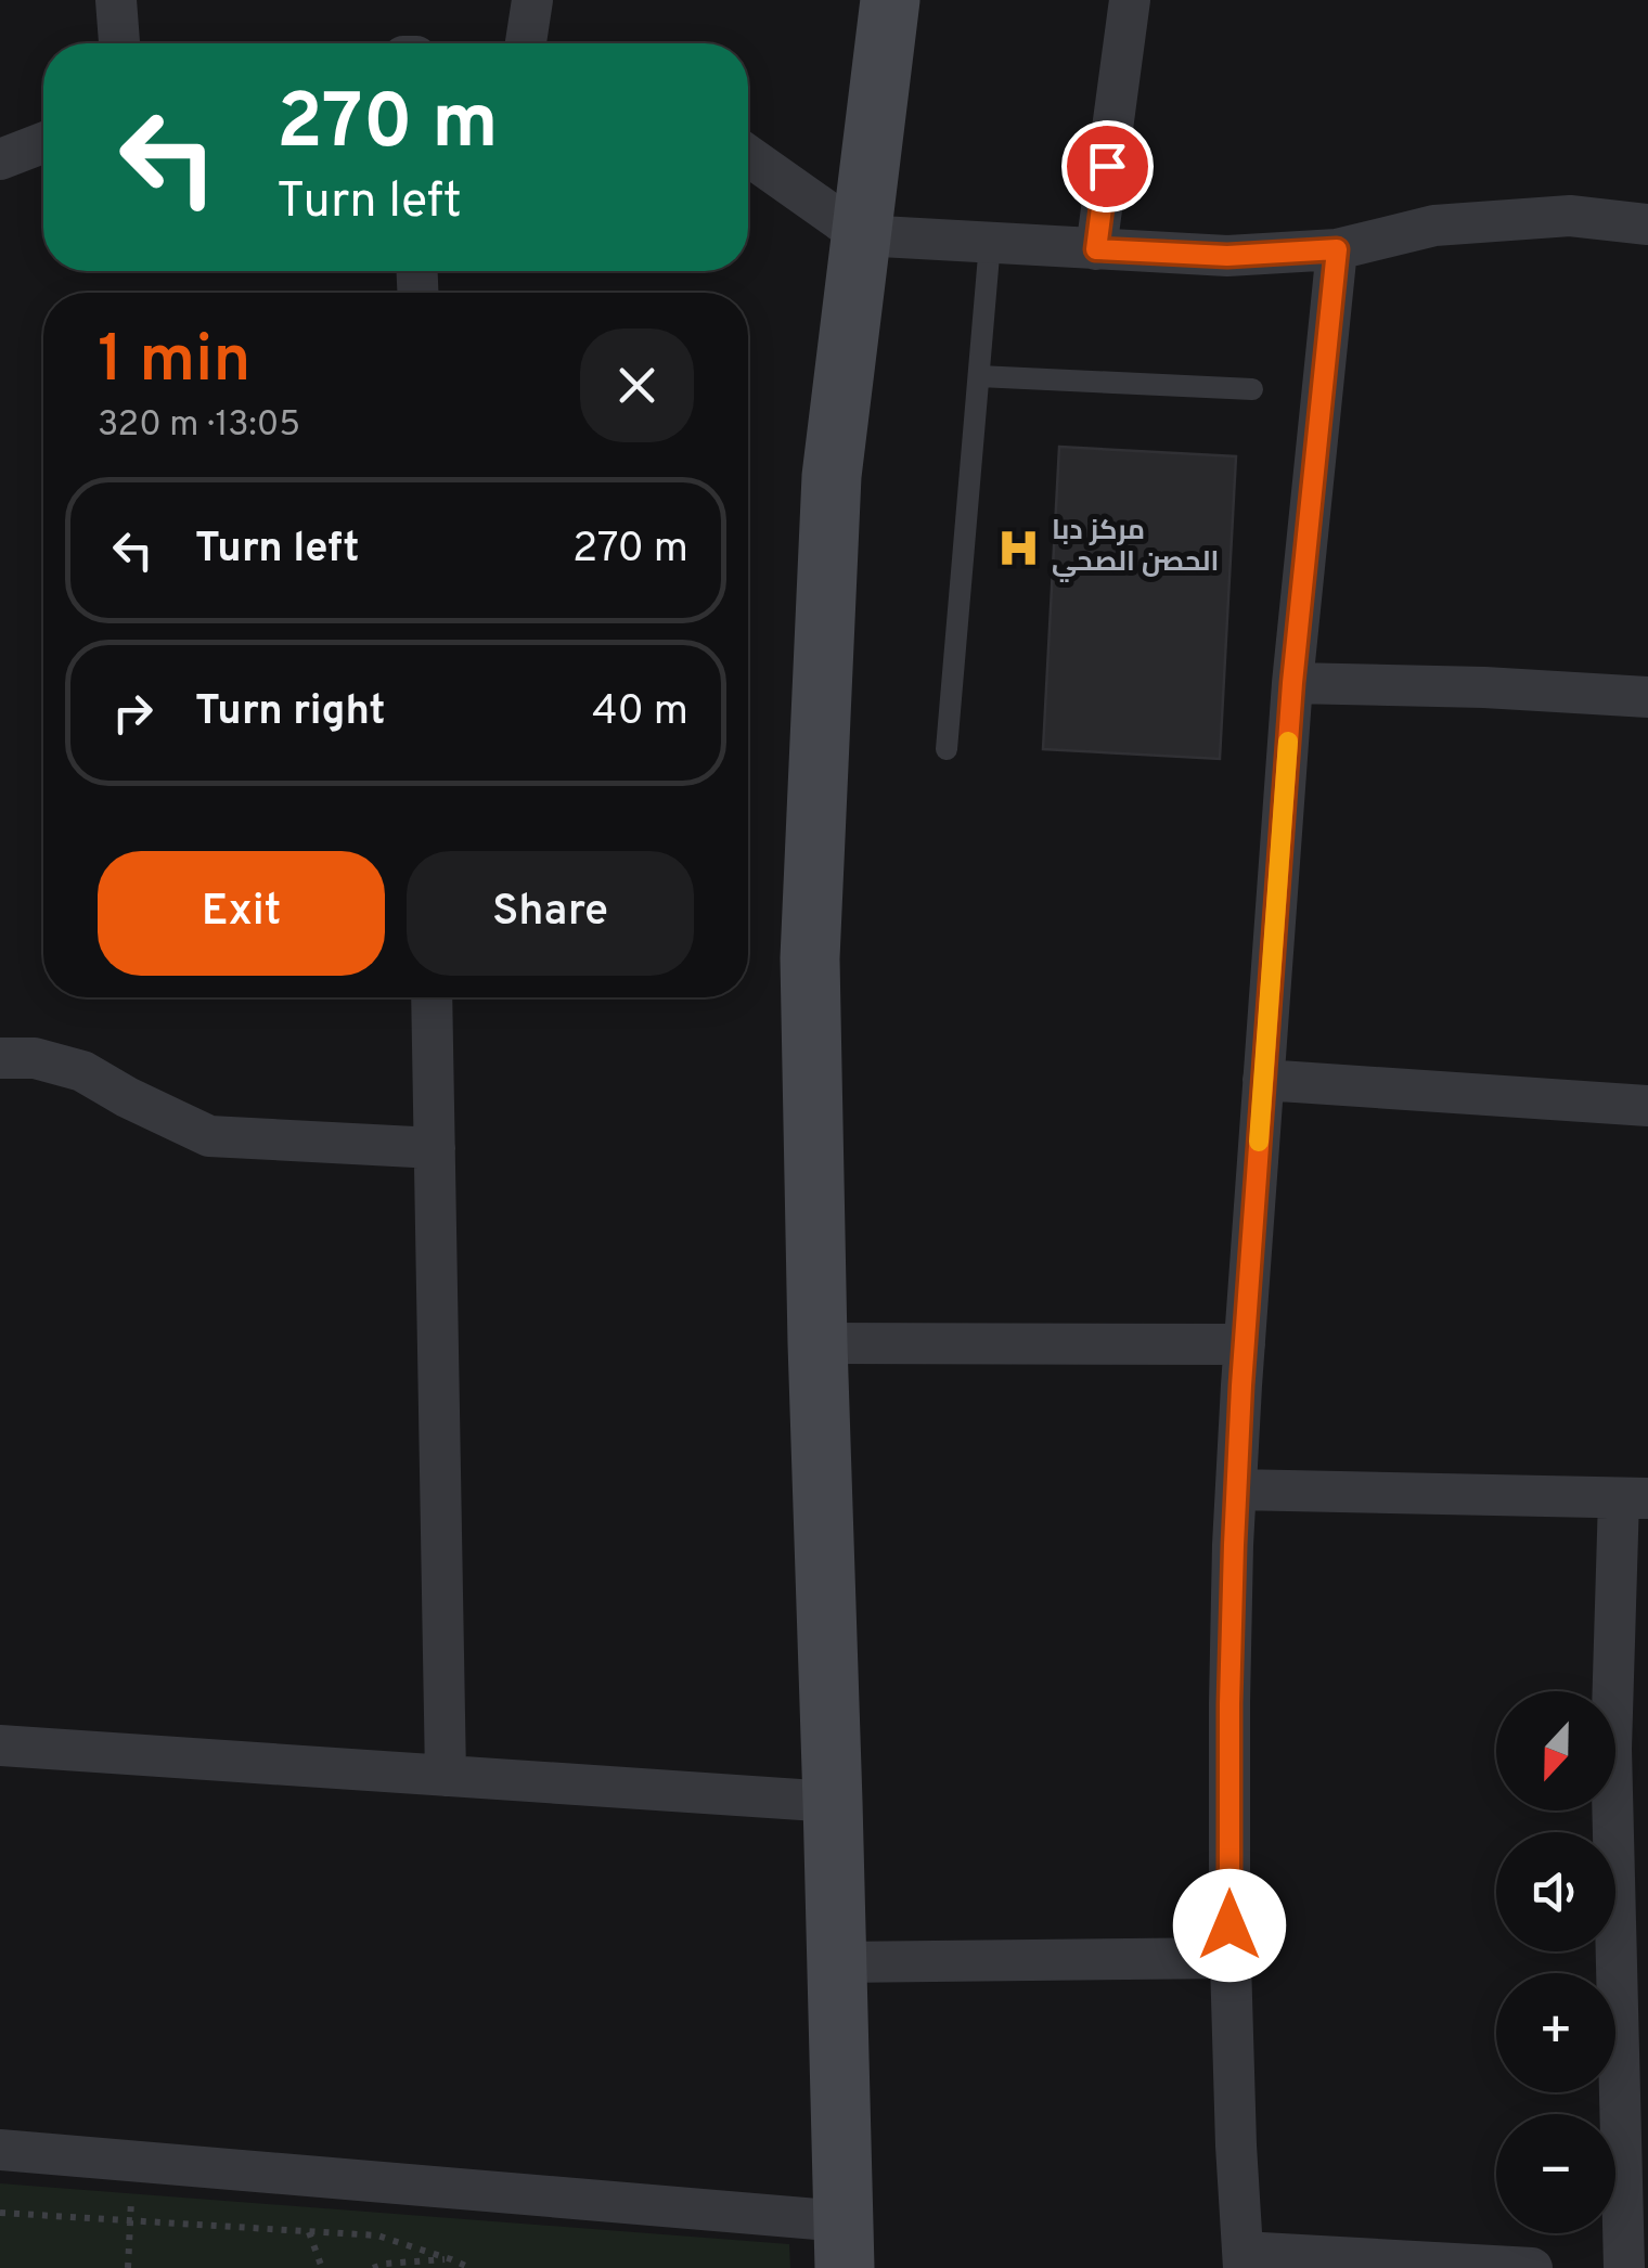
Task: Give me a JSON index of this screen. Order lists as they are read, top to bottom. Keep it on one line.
{"places":{"hospital":["مركز دبا الحصن الصحي"]},"north":"bottom","page":{"turn":["270 m","Turn left"],"heading":["1 min","320 m · 13:05"],"list":[{"name":"Turn left","value":"270 m"},{"name":"Turn right","value":"40 m"}],"buttons":["Exit","Share"],"map_buttons":["+","−"]}}
